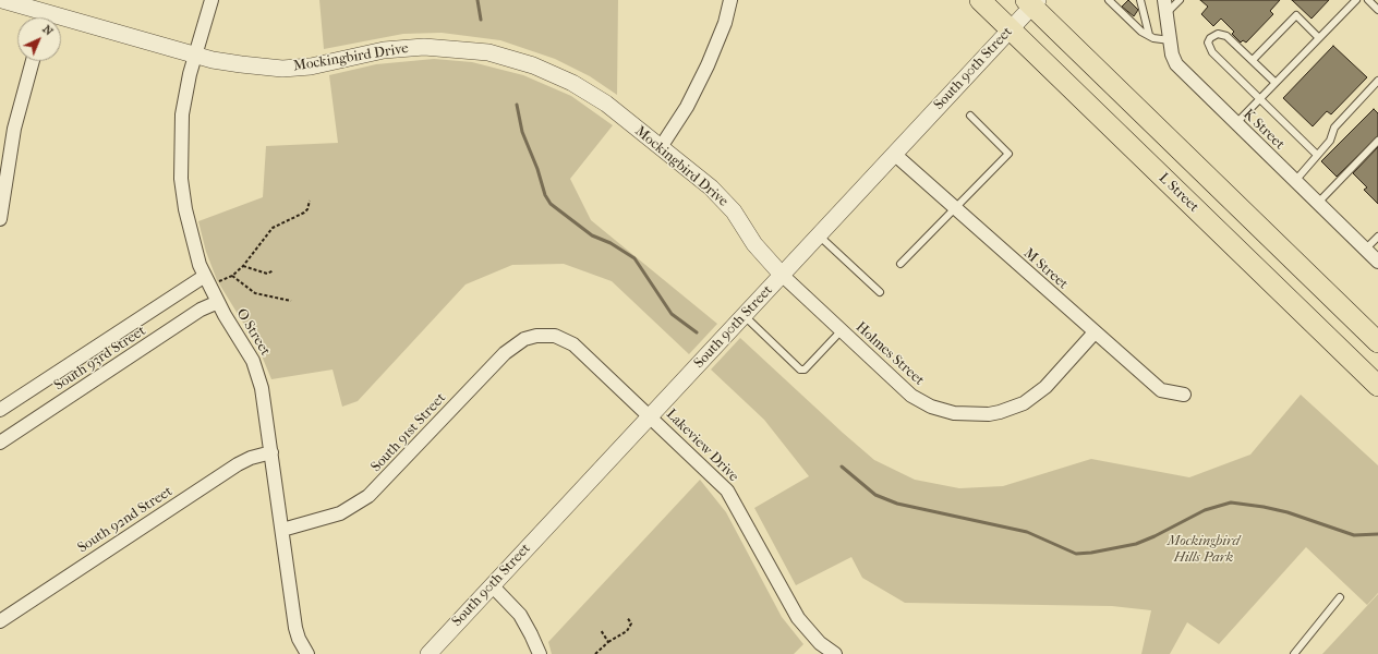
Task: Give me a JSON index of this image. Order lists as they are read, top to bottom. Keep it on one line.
{"streets":{"main road":["L Street"],"street":["Mockingbird Drive","South 90th Street","K Street","M Street","O Street","Holmes Street","South 93rd Street","South 91st Street","Lakeview Drive","South 92nd Street"]},"crossings":[["Mockingbird Drive","South 90th Street"],["Mockingbird Drive","O Street"],["Mockingbird Drive","Holmes Street"],["South 90th Street","L Street"],["South 90th Street","M Street"],["South 90th Street","Holmes Street"],["South 90th Street","Lakeview Drive"],["M Street","Holmes Street"],["O Street","South 93rd Street"],["O Street","South 91st Street"],["O Street","South 92nd Street"],["South 91st Street","Lakeview Drive"]],"parks":["Mockingbird Hills Park"],"north":"top right"}
